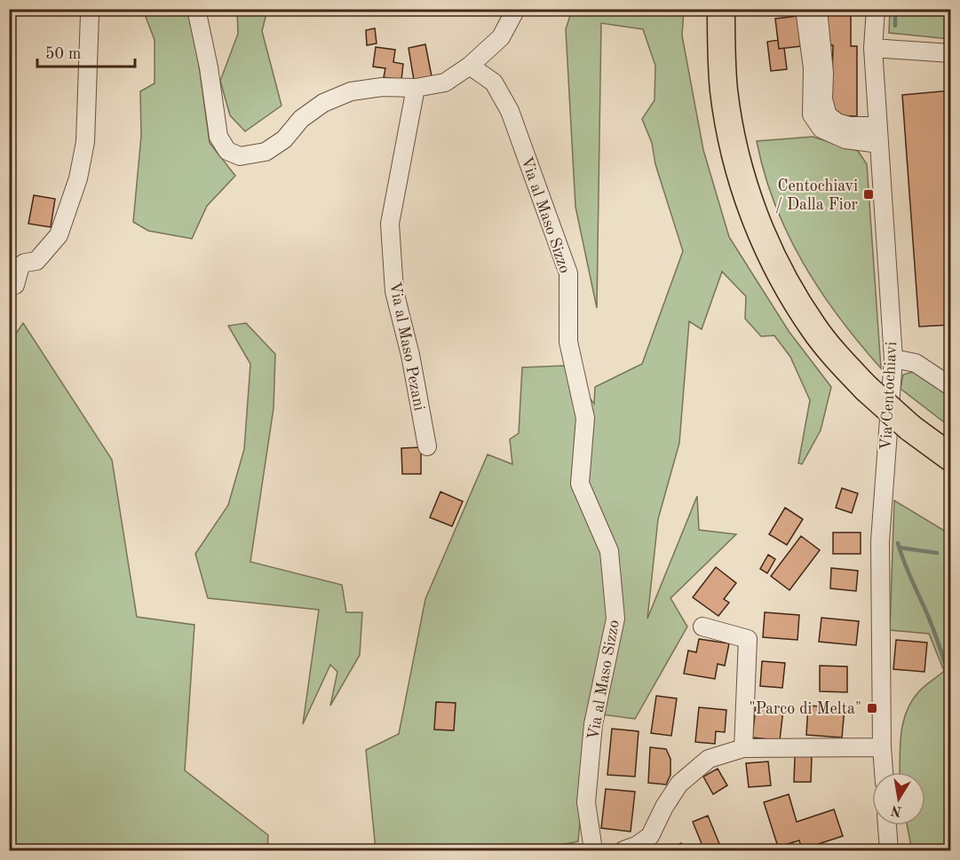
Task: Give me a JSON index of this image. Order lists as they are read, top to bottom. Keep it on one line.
{"streets":{"street":["Via al Maso Sizzo","Via al Maso Pezani","Via Centochiavi"]},"places":{"transit":["Centochiavi / Dalla Fior","\"Parco di Melta\""]},"scale_bar":"50 m","north":"bottom"}
